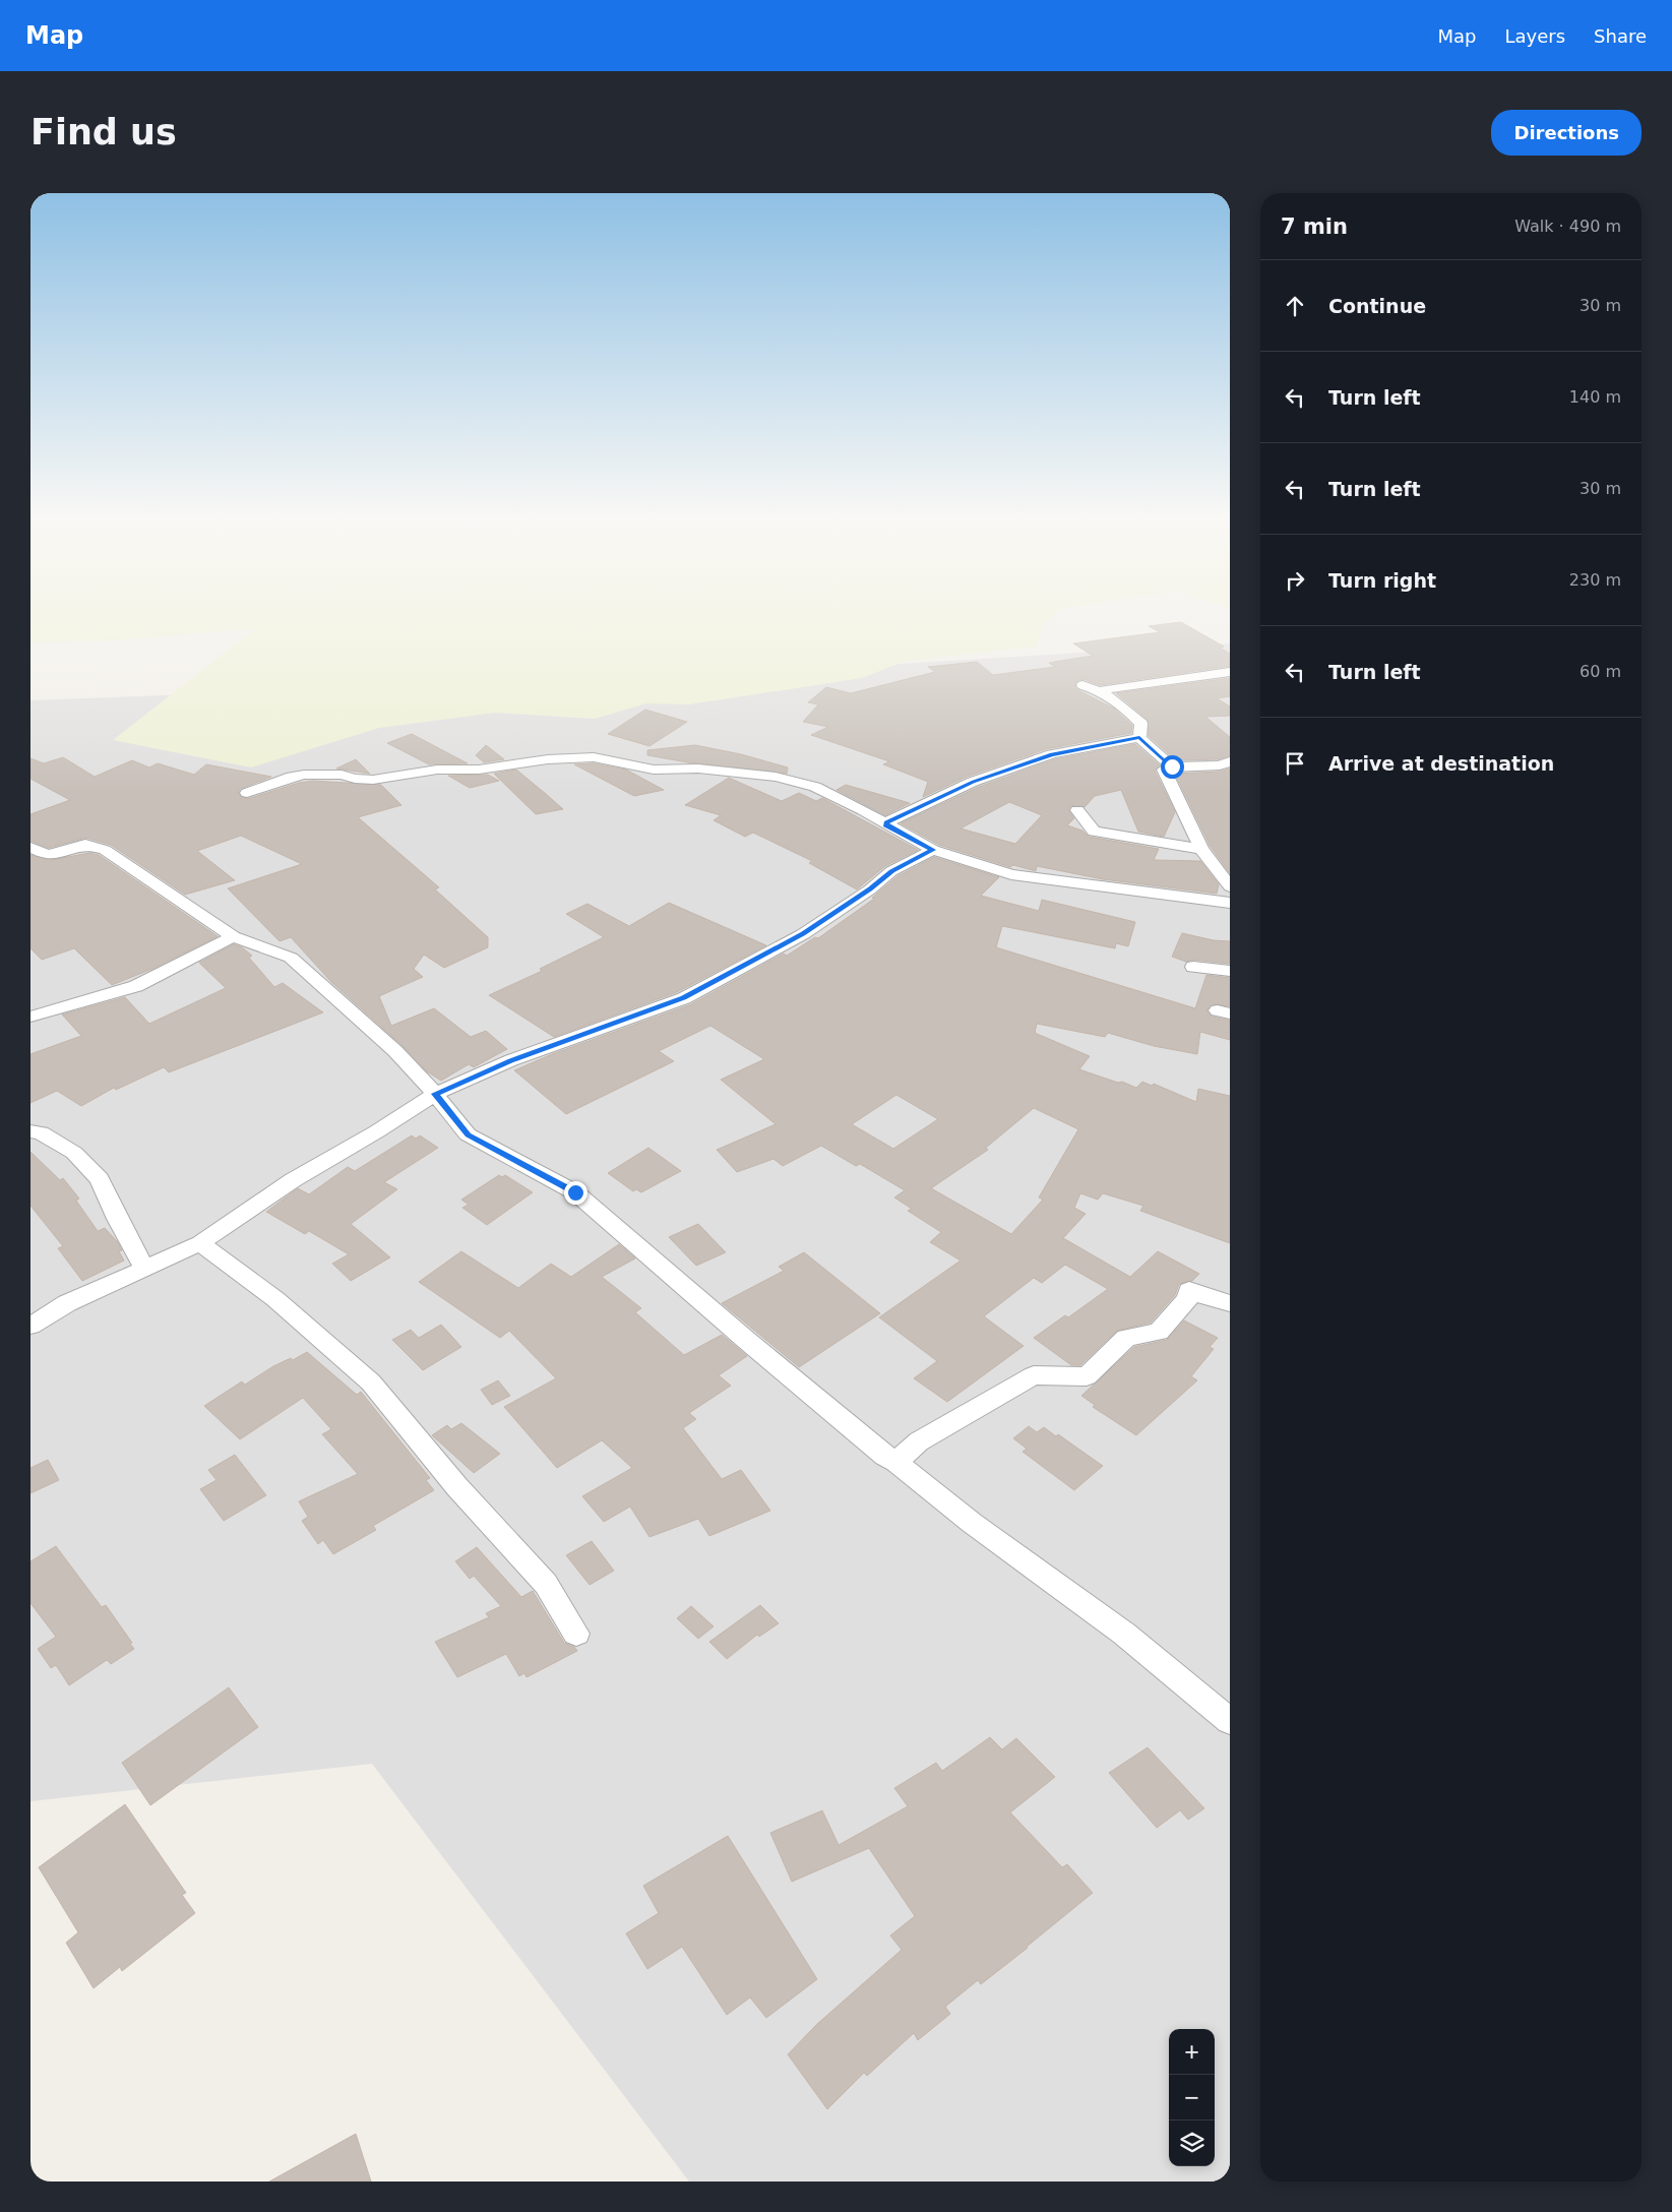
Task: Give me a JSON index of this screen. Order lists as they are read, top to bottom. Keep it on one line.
{"page":{"header":"Map","nav":["Map","Layers","Share"],"buttons":"Directions","title":"Find us","heading":["7 min","Walk · 490 m"],"list":[["Continue","30 m"],["Turn left","140 m"],["Turn left","30 m"],["Turn right","230 m"],["Turn left","60 m"],"Arrive at destination"],"map_buttons":["+","−"]}}
